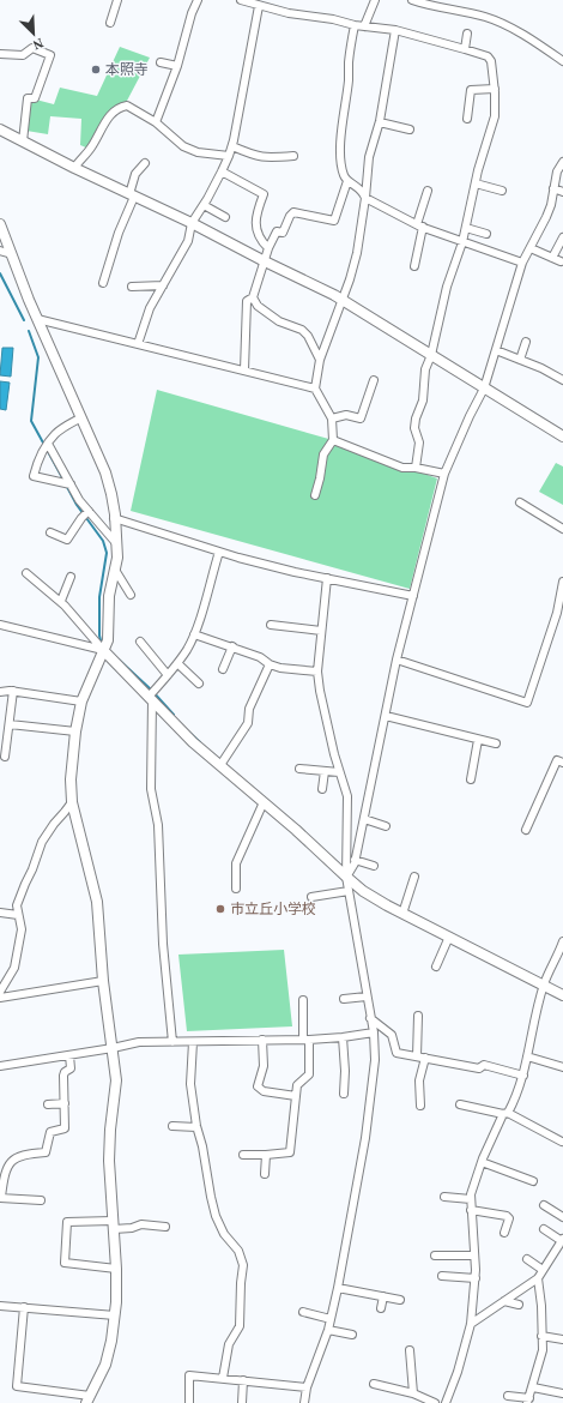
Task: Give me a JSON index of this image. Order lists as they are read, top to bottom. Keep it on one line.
{"places":["本照寺","市立丘小学校"],"north":"bottom right"}
